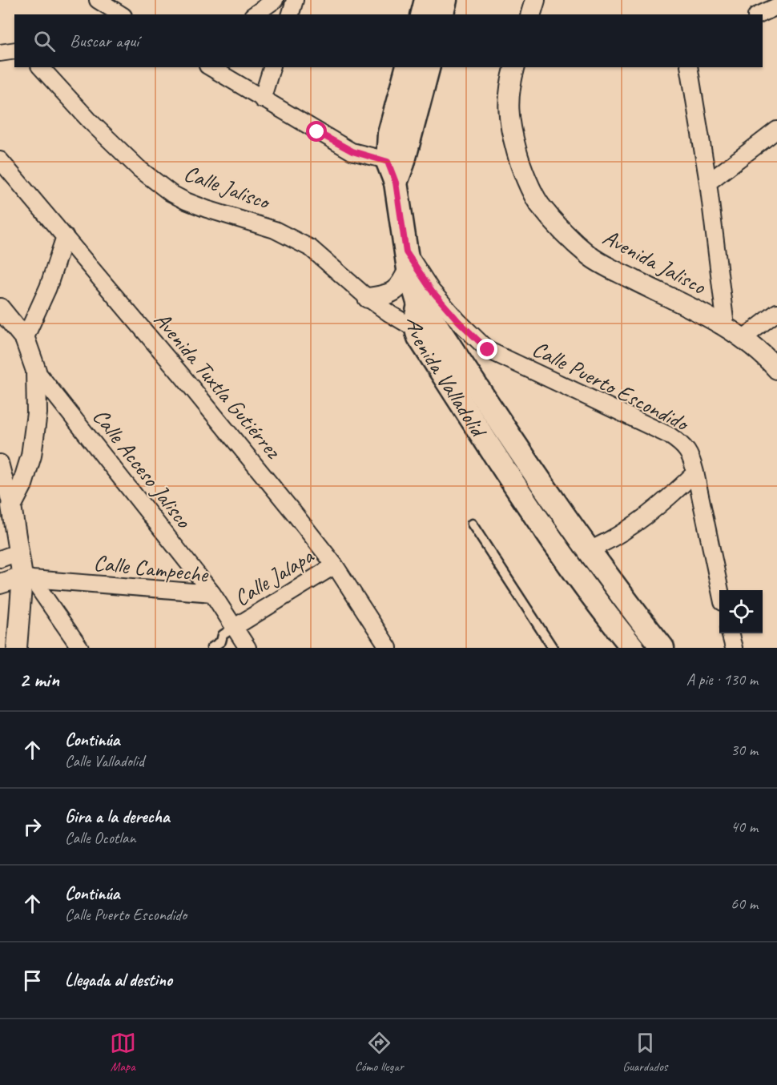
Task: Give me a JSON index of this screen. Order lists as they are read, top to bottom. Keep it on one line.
{"streets":{"main road":["Avenida Valladolid"],"street":["Calle Jalisco","Avenida Jalisco","Avenida Tuxtla Gutiérrez","Calle Puerto Escondido","Calle Acceso Jalisco","Calle Campeche","Calle Jalapa"]},"crossings":[["Calle Jalisco","Avenida Valladolid"],["Avenida Tuxtla Gutiérrez","Calle Jalapa"],["Calle Acceso Jalisco","Calle Campeche"],["Calle Campeche","Calle Jalapa"]],"page":{"search":"Buscar aquí","heading":["2 min","A pie · 130 m"],"list":[["Continúa","Calle Valladolid","30 m"],["Gira a la derecha","Calle Ocotlan","40 m"],["Continúa","Calle Puerto Escondido","60 m"],"Llegada al destino"],"nav":["Mapa","Cómo llegar","Guardados"]}}
